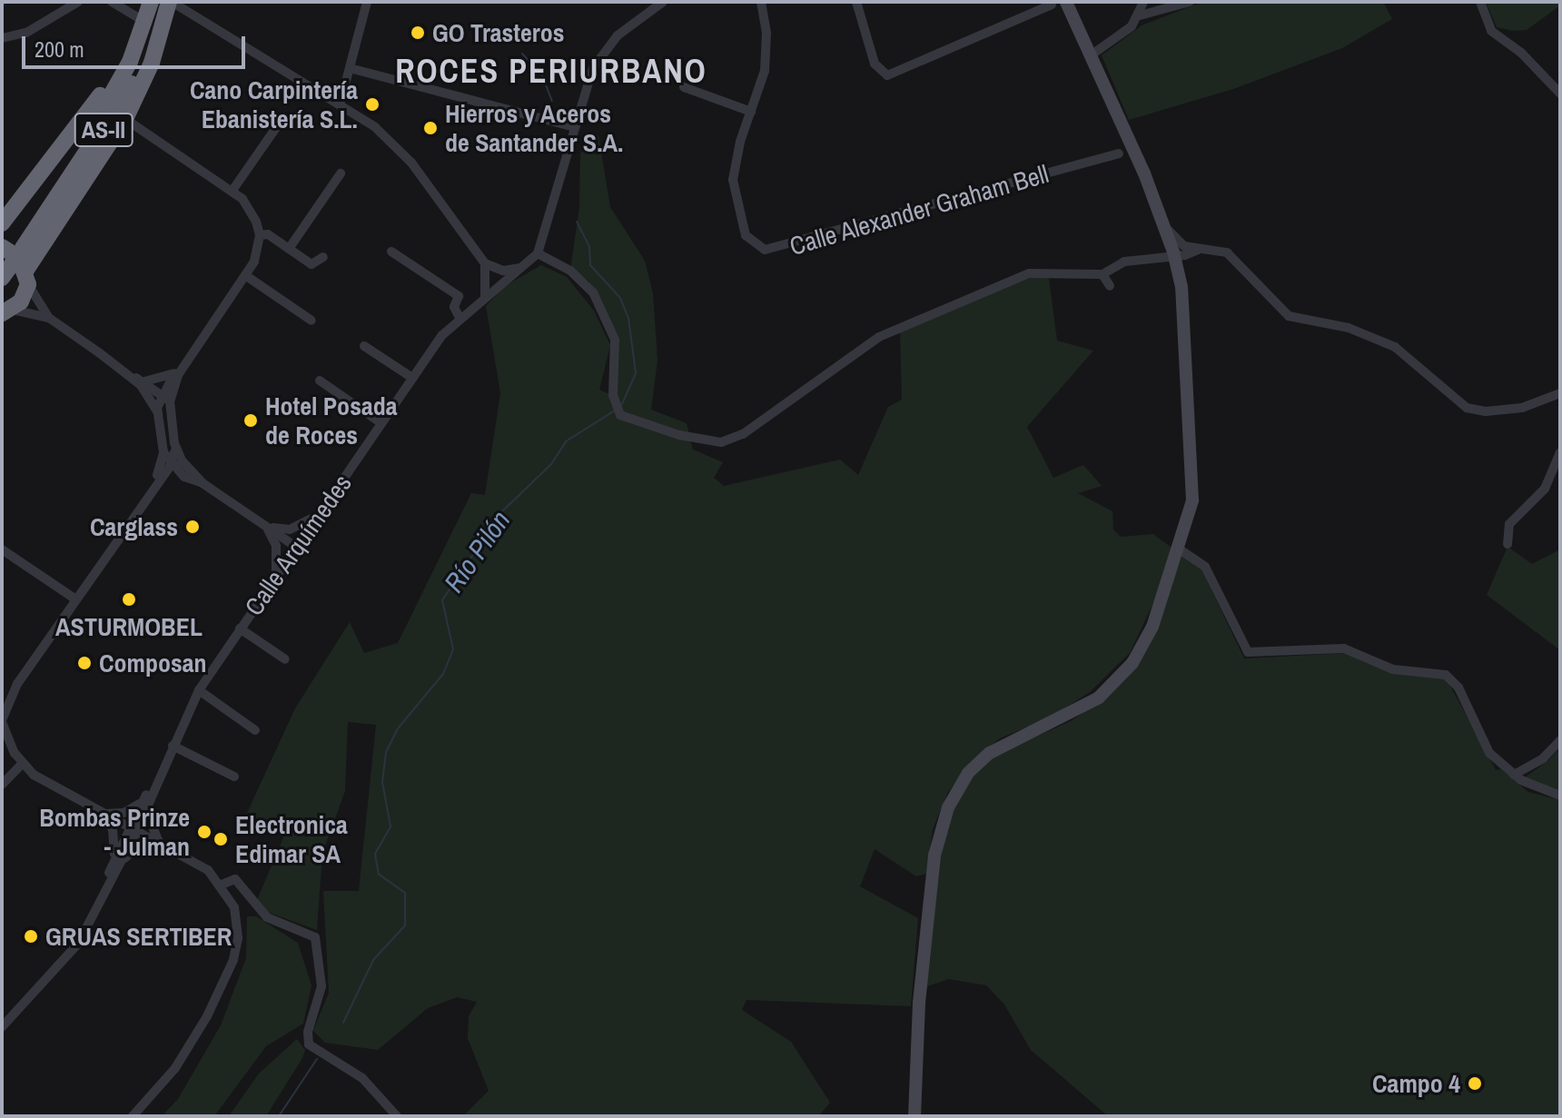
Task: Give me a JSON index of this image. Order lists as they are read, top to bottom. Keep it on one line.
{"streets":{"highway":["AS-II"],"street":["Calle Alexander Graham Bell","Calle Arquímedes"]},"districts":["ROCES PERIURBANO"],"water":["Río Pilón"],"places":["GO Trasteros","Cano Carpintería Ebanistería S.L.","Hierros y Aceros de Santander S.A.","Hotel Posada de Roces","Carglass","ASTURMOBEL","Composan","Bombas Prinze - Julman","Electronica Edimar SA","GRUAS SERTIBER","Campo 4"],"scale_bar":"200 m"}
